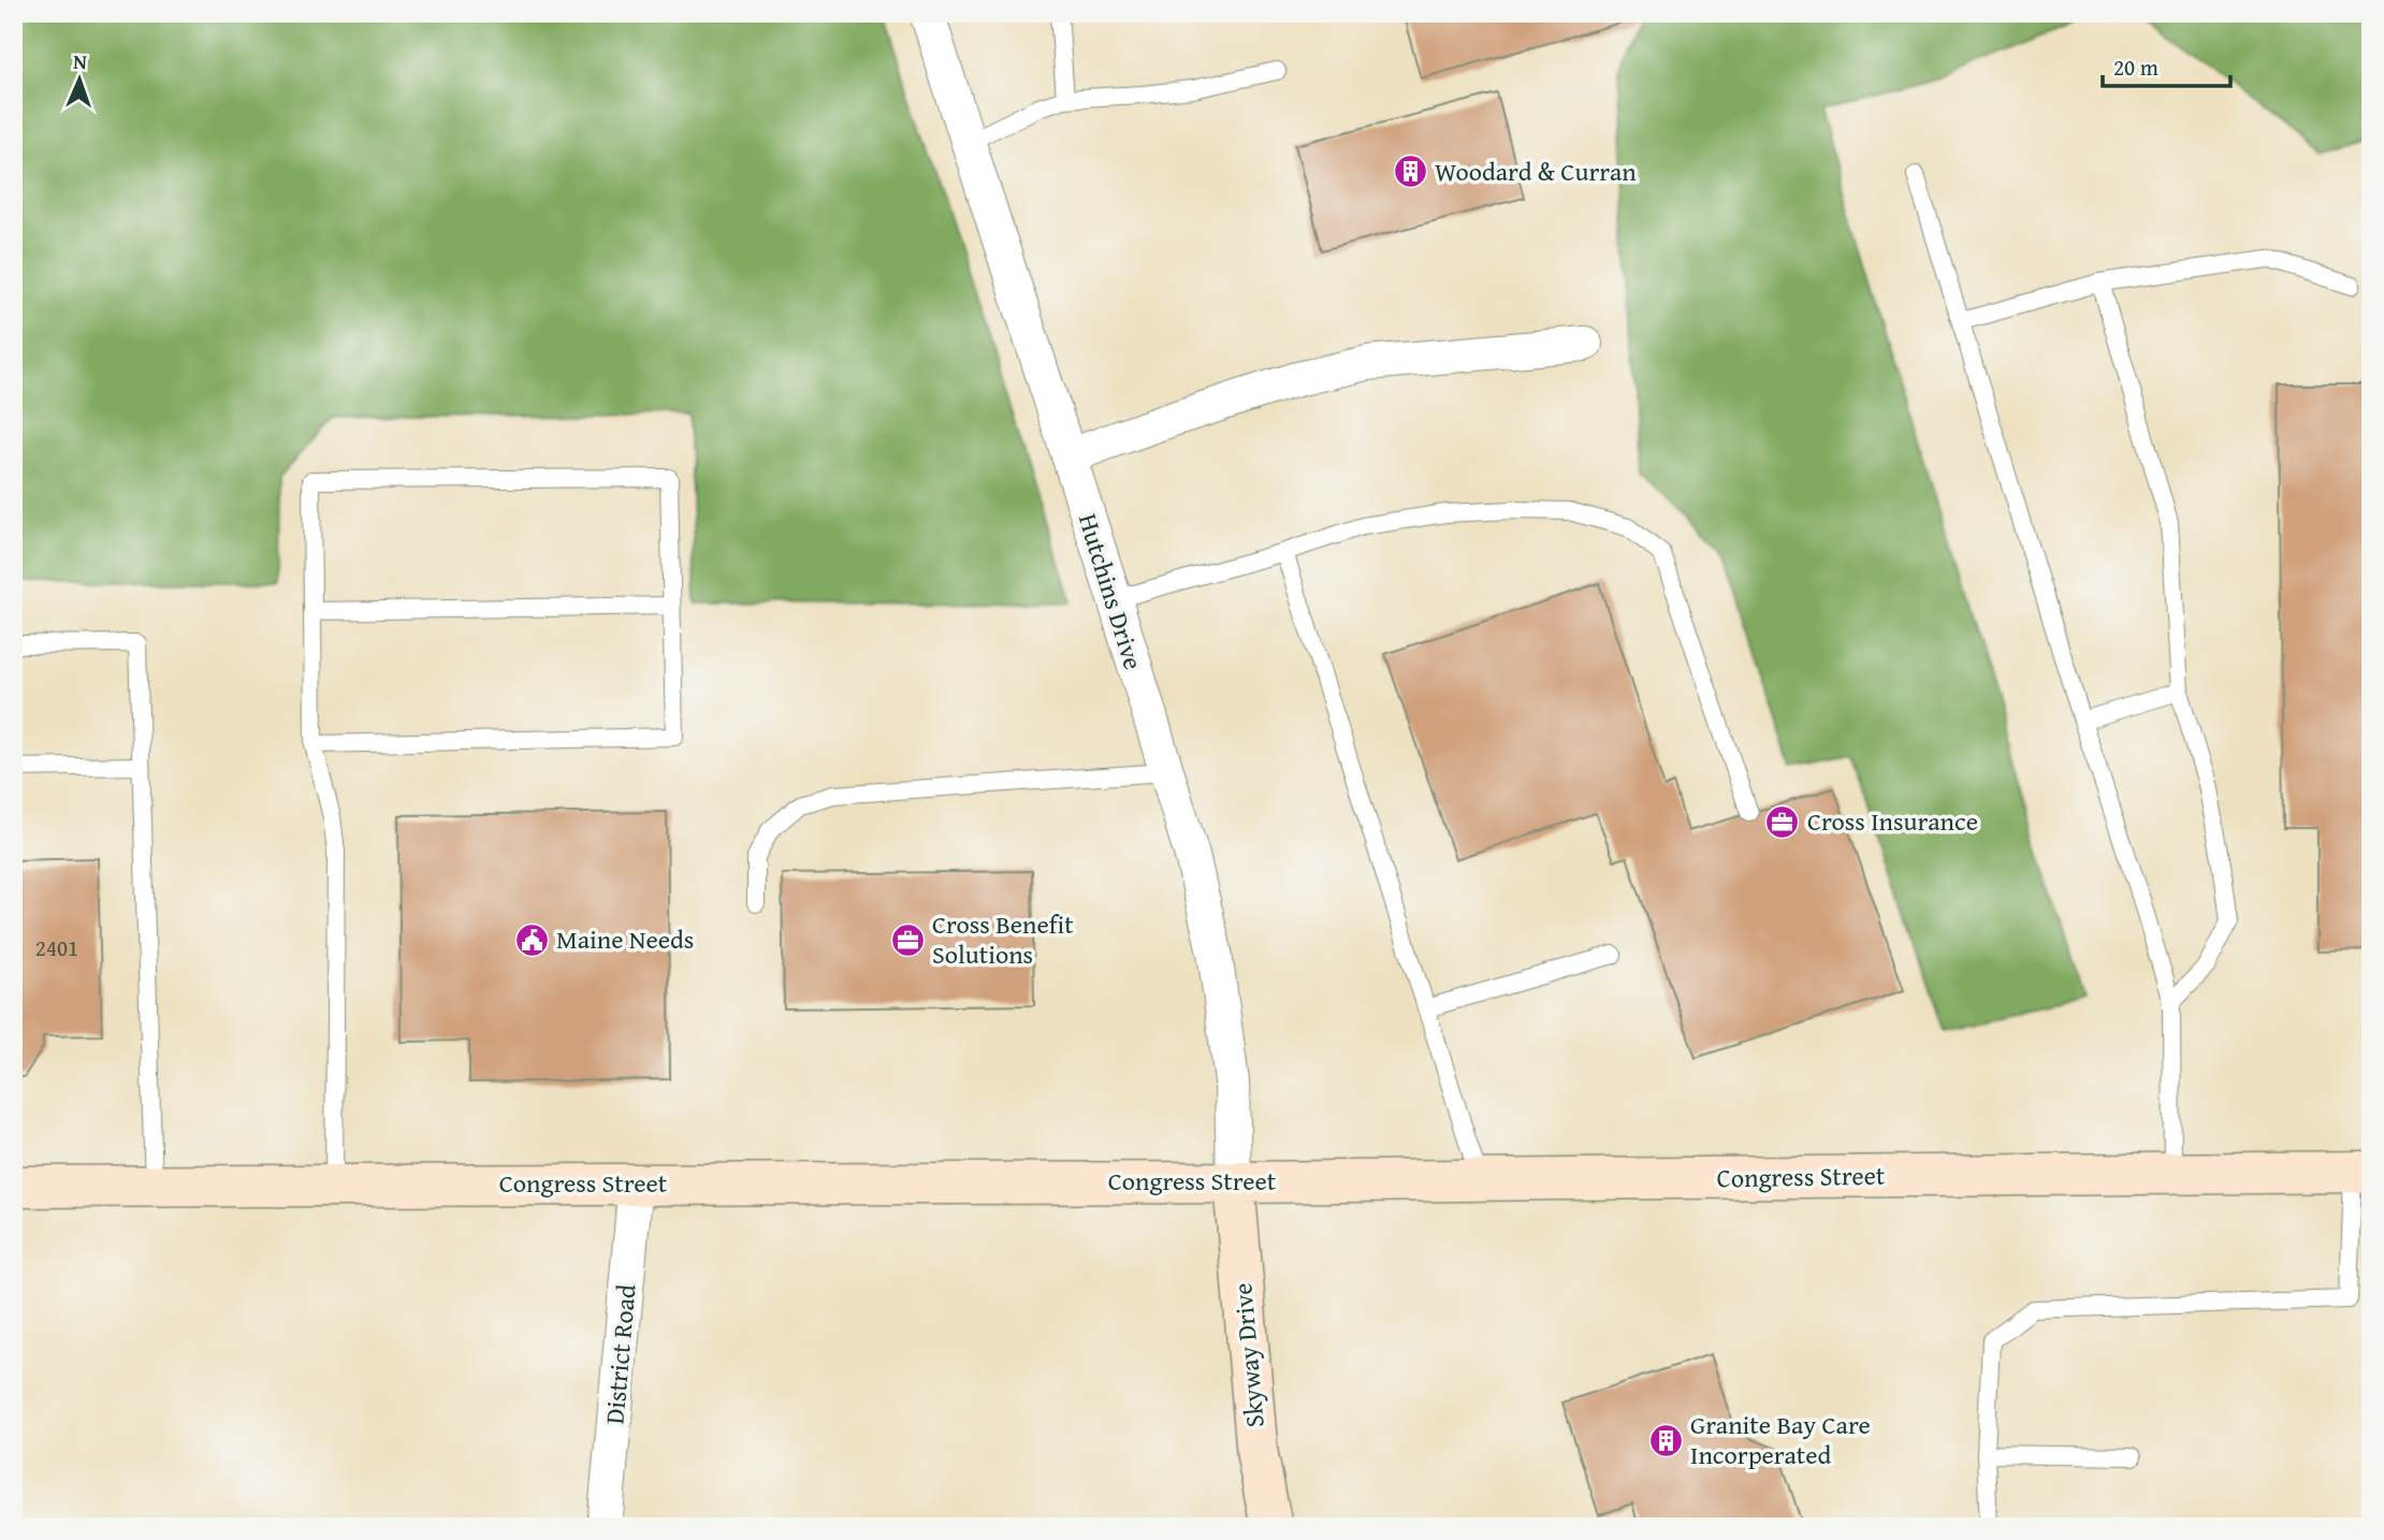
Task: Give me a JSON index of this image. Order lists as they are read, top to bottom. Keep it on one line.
{"streets":{"main road":["Congress Street","Skyway Drive"],"street":["Hutchins Drive","District Road"]},"crossings":[["Hutchins Drive","Congress Street"],["Hutchins Drive","Skyway Drive"],["Congress Street","District Road"],["Congress Street","Skyway Drive"]],"places":{"building":["Woodard & Curran","Granite Bay Care Incorperated"],"office":["Cross Insurance","Cross Benefit Solutions"],"public building":["Maine Needs"]},"house_numbers":["2401"],"scale_bar":"20 m","north":"top"}
